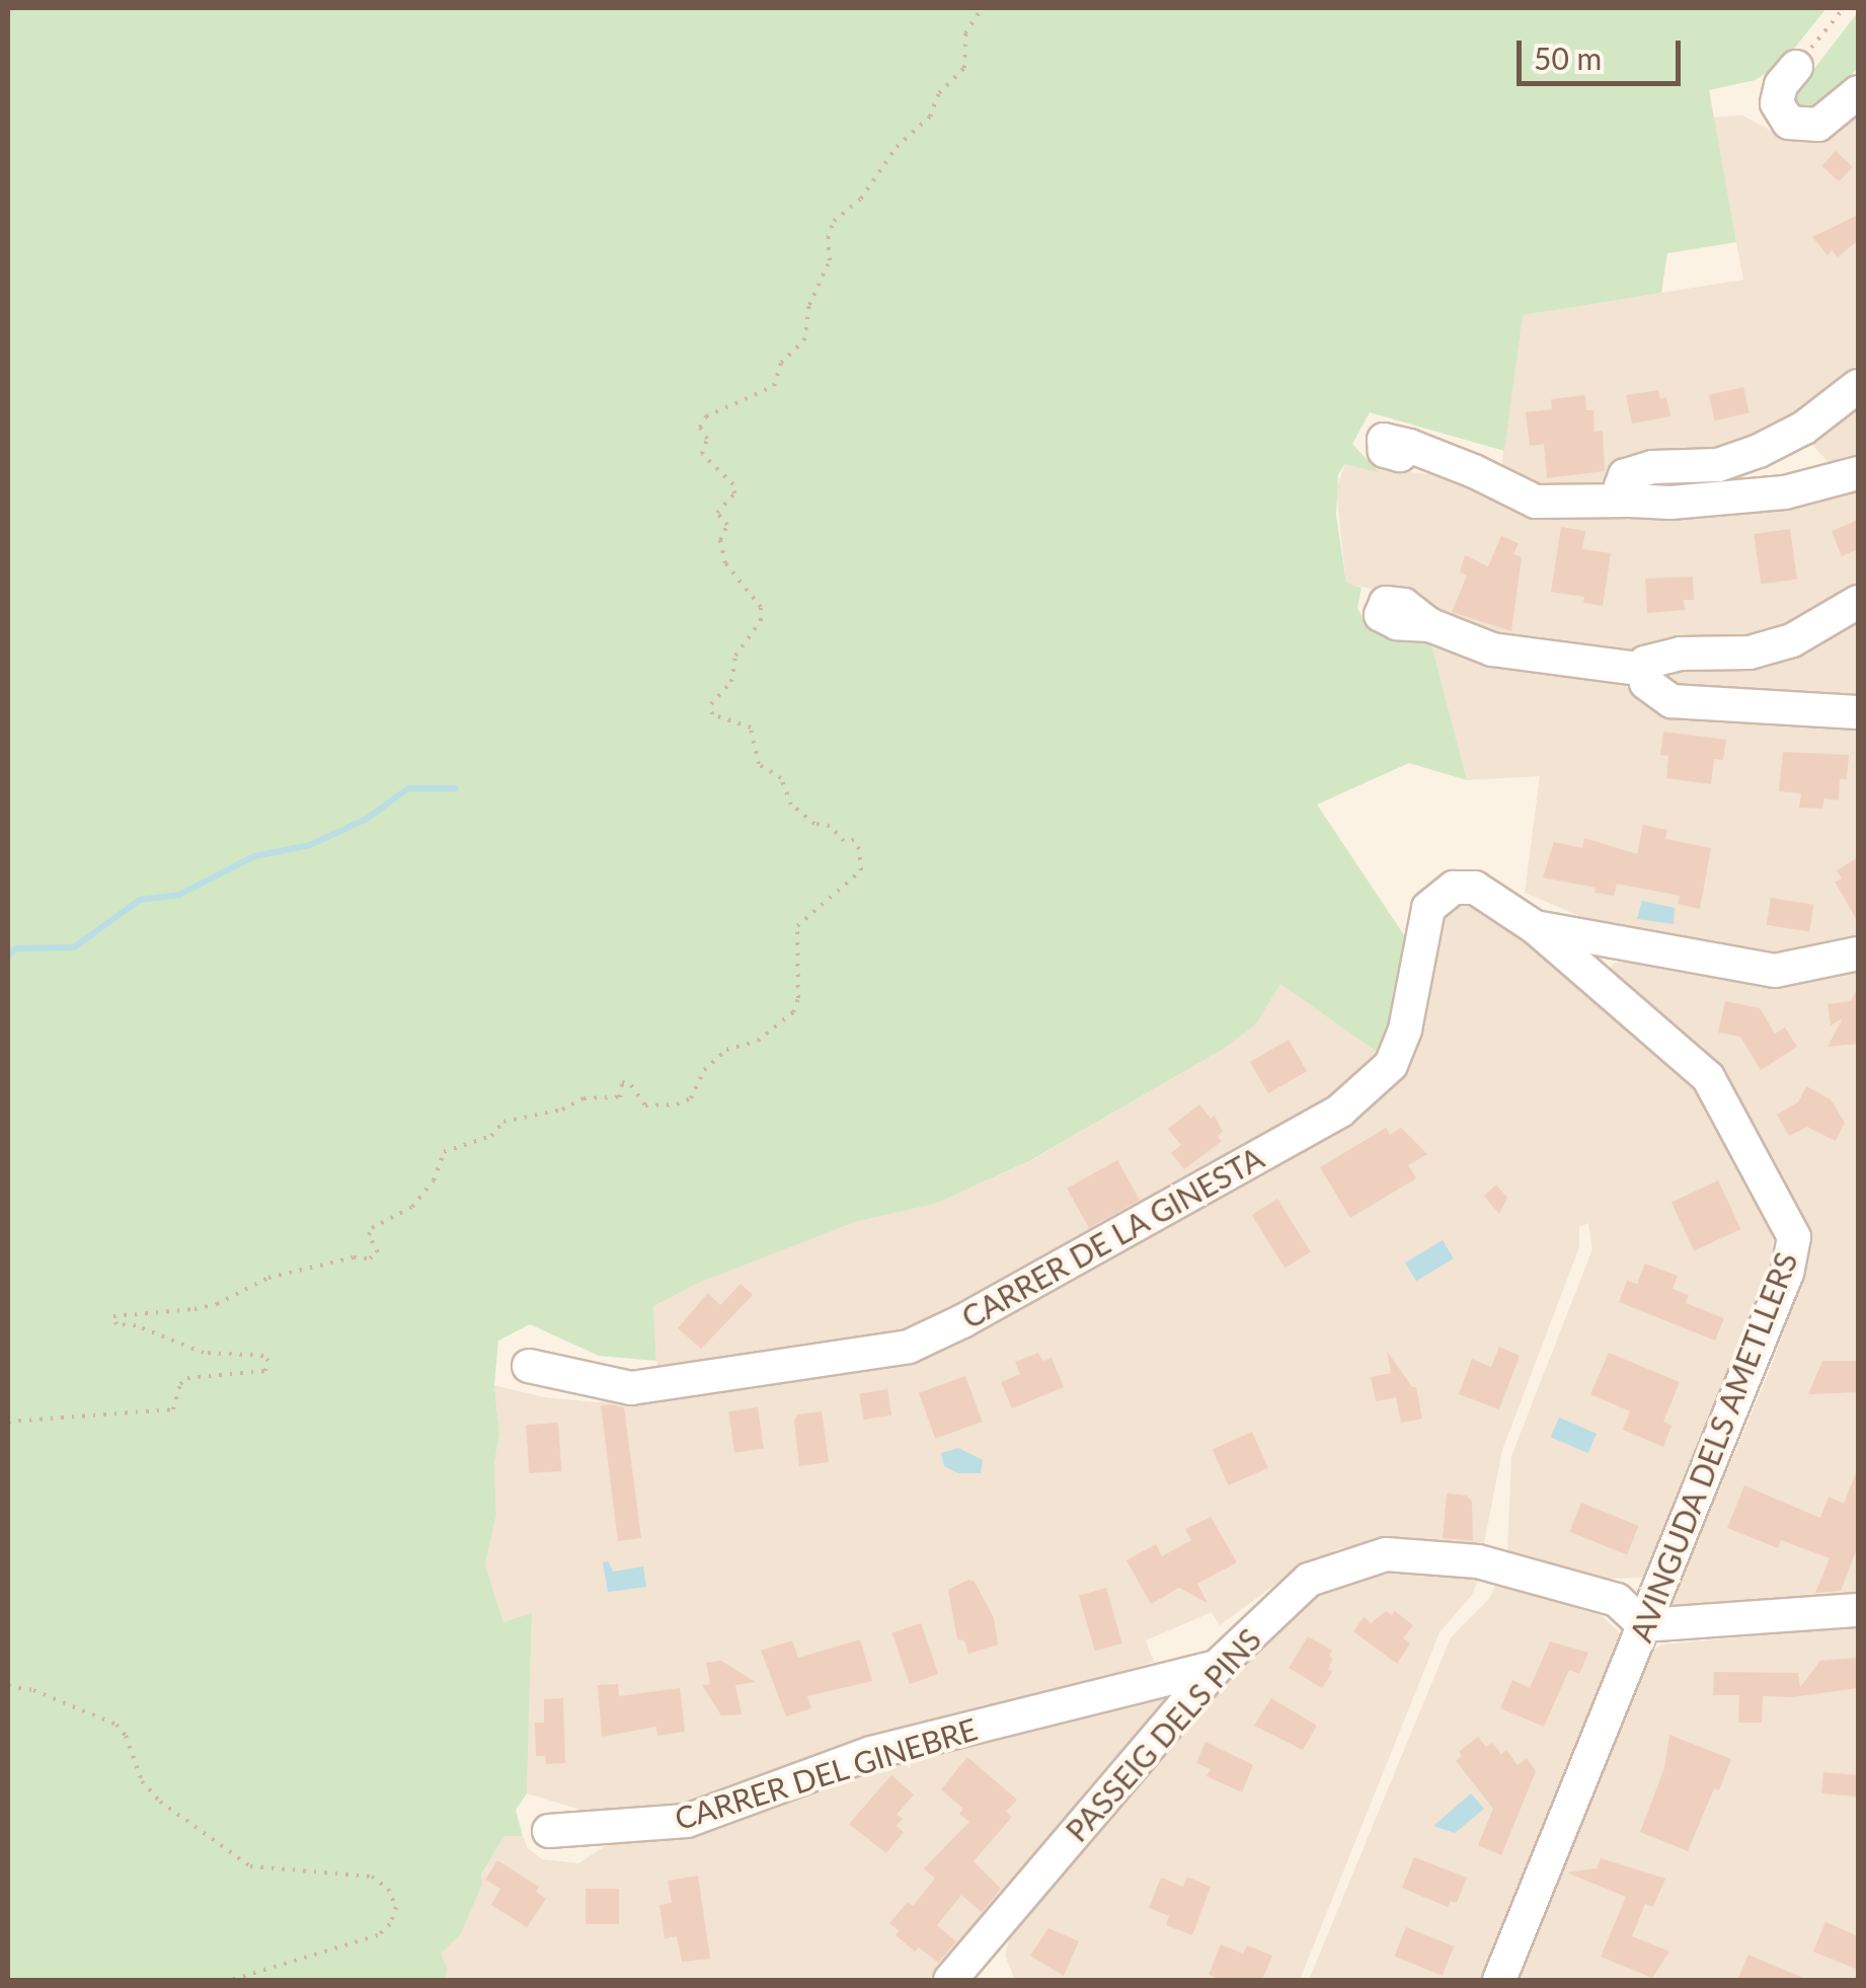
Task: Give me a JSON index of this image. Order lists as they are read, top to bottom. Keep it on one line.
{"streets":{"street":["CARRER DE LA GINESTA","AVINGUDA DELS AMETLLERS","PASSEIG DELS PINS","CARRER DEL GINEBRE"]},"crossings":[["CARRER DE LA GINESTA","AVINGUDA DELS AMETLLERS"],["AVINGUDA DELS AMETLLERS","PASSEIG DELS PINS"],["PASSEIG DELS PINS","CARRER DEL GINEBRE"]],"scale_bar":"50 m"}
